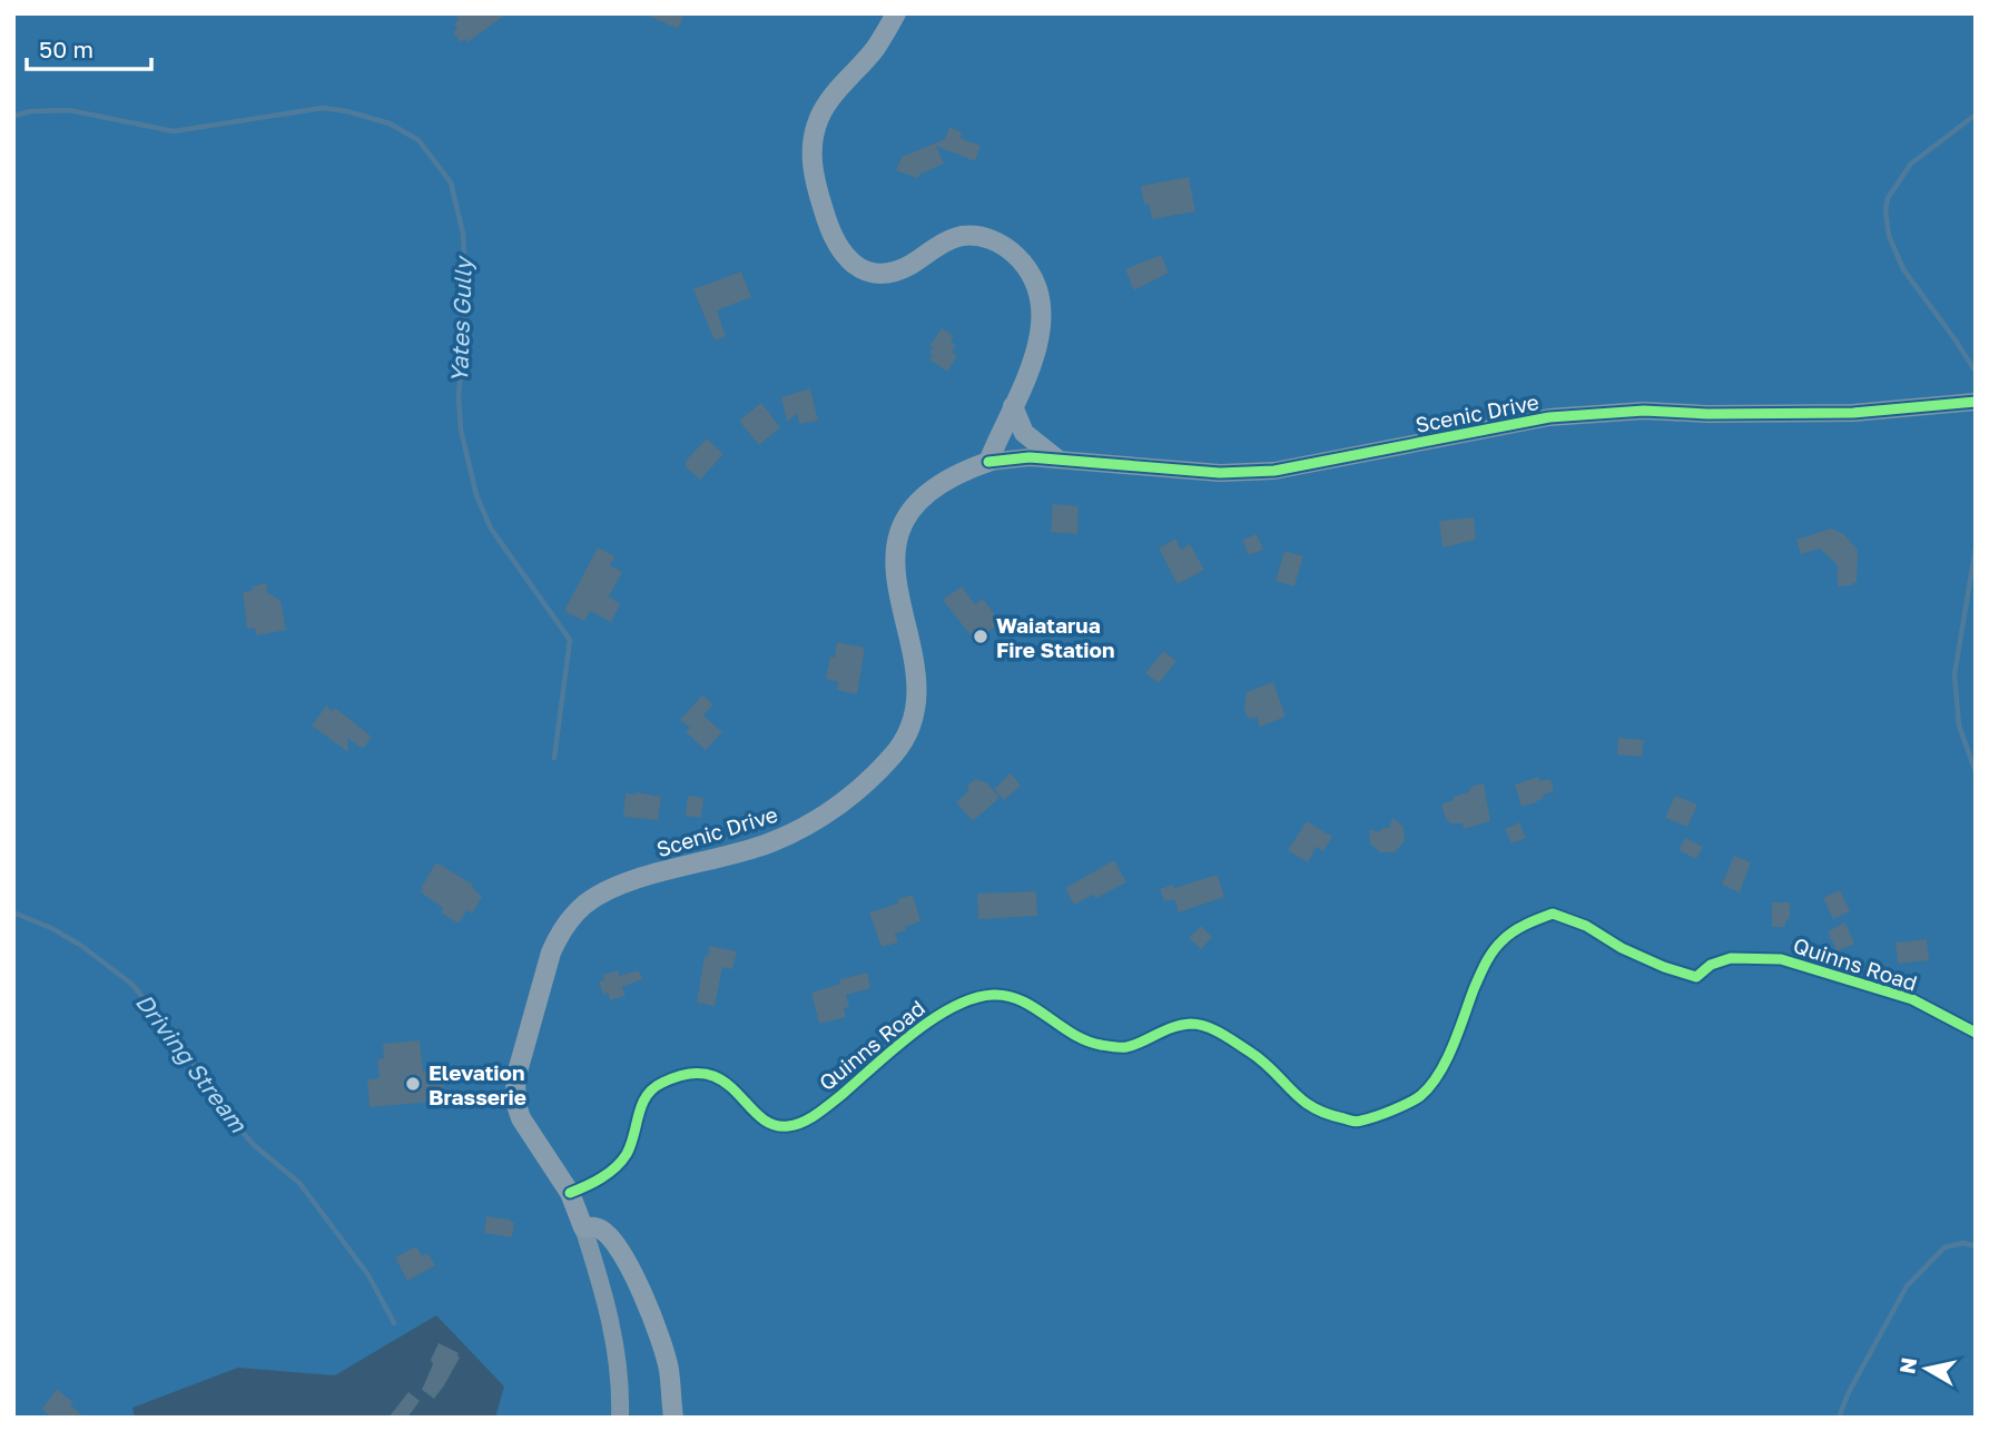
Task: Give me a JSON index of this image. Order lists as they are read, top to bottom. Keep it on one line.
{"streets":{"main road":["Scenic Drive"],"street":["Quinns Road"]},"crossings":[["Scenic Drive","Quinns Road"]],"water":["Yates Gully","Driving Stream"],"places":["Waiatarua Fire Station","Elevation Brasserie"],"scale_bar":"50 m","north":"left"}
